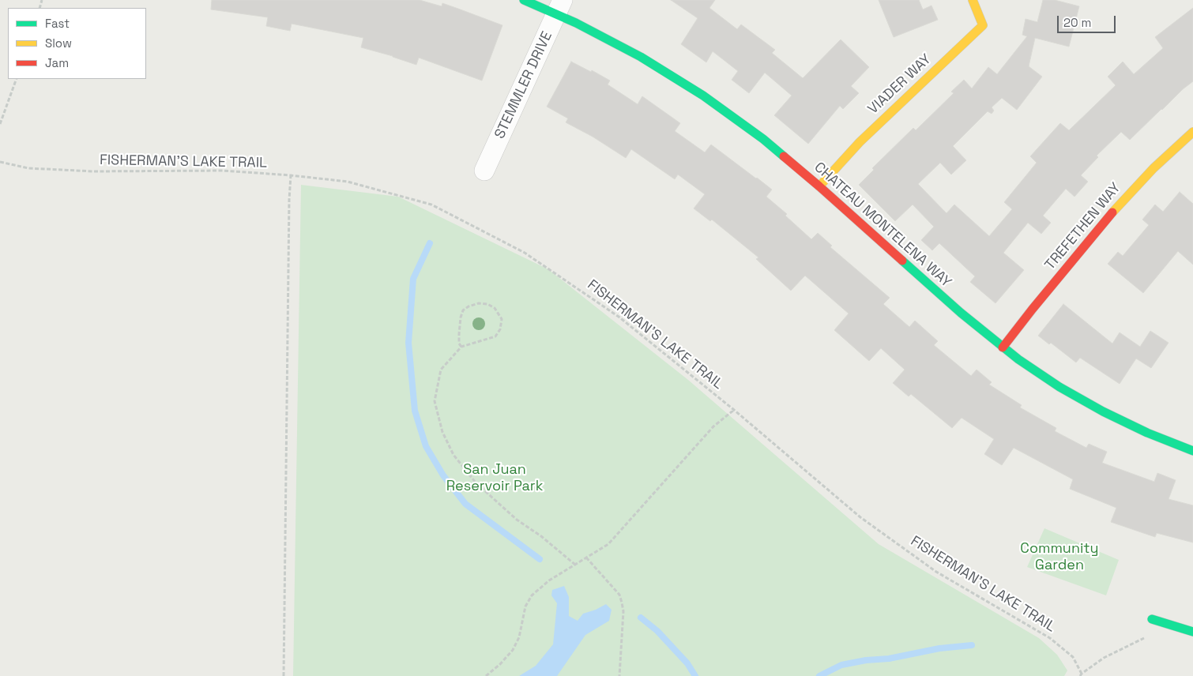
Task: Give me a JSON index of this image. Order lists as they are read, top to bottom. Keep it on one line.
{"streets":{"street":["VIADER WAY","STEMMLER DRIVE","CHATEAU MONTELENA WAY","TREFETHEN WAY"],"path":["FISHERMAN’S LAKE TRAIL"]},"crossings":[["VIADER WAY","CHATEAU MONTELENA WAY"],["STEMMLER DRIVE","CHATEAU MONTELENA WAY"],["CHATEAU MONTELENA WAY","TREFETHEN WAY"]],"parks":["San Juan Reservoir Park","Community Garden"],"legend":["Fast","Slow","Jam"],"scale_bar":"20 m"}
